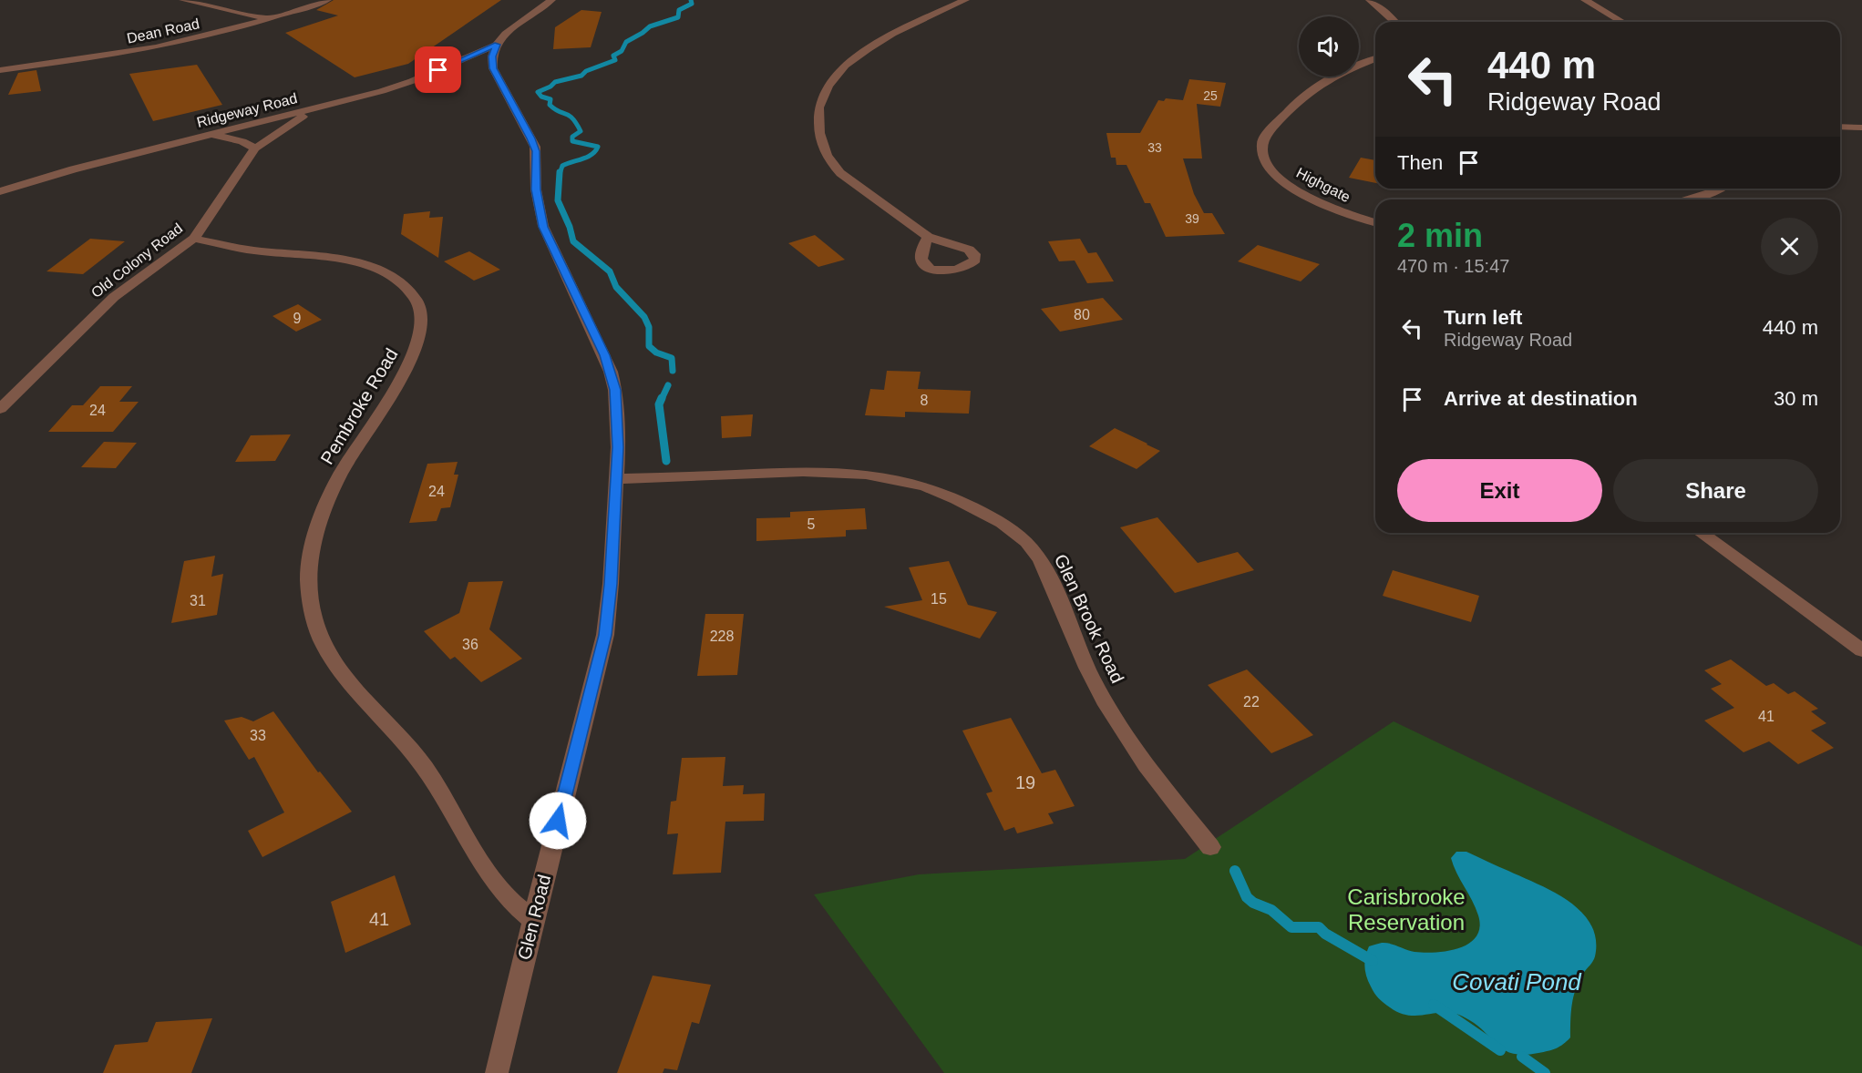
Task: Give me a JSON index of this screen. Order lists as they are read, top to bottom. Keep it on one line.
{"streets":{"street":["Dean Road","Ridgeway Road","Highgate","Old Colony Road","Pembroke Road","Glen Brook Road","Glen Road"]},"crossings":[["Ridgeway Road","Old Colony Road"],["Ridgeway Road","Glen Road"],["Old Colony Road","Pembroke Road"],["Pembroke Road","Glen Road"],["Glen Brook Road","Glen Road"]],"water":["Covati Pond"],"parks":["Carisbrooke Reservation"],"house_numbers":["25","33","39","80","9","8","24","24","5","15","31","228","36","22","41","33","19","41"],"page":{"turn":["440 m","Ridgeway Road"],"then":"Then","heading":["2 min","470 m · 15:47"],"list":[{"name":"Turn left","note":"Ridgeway Road","value":"440 m"},{"name":"Arrive at destination","value":"30 m"}],"buttons":["Exit","Share"]}}
